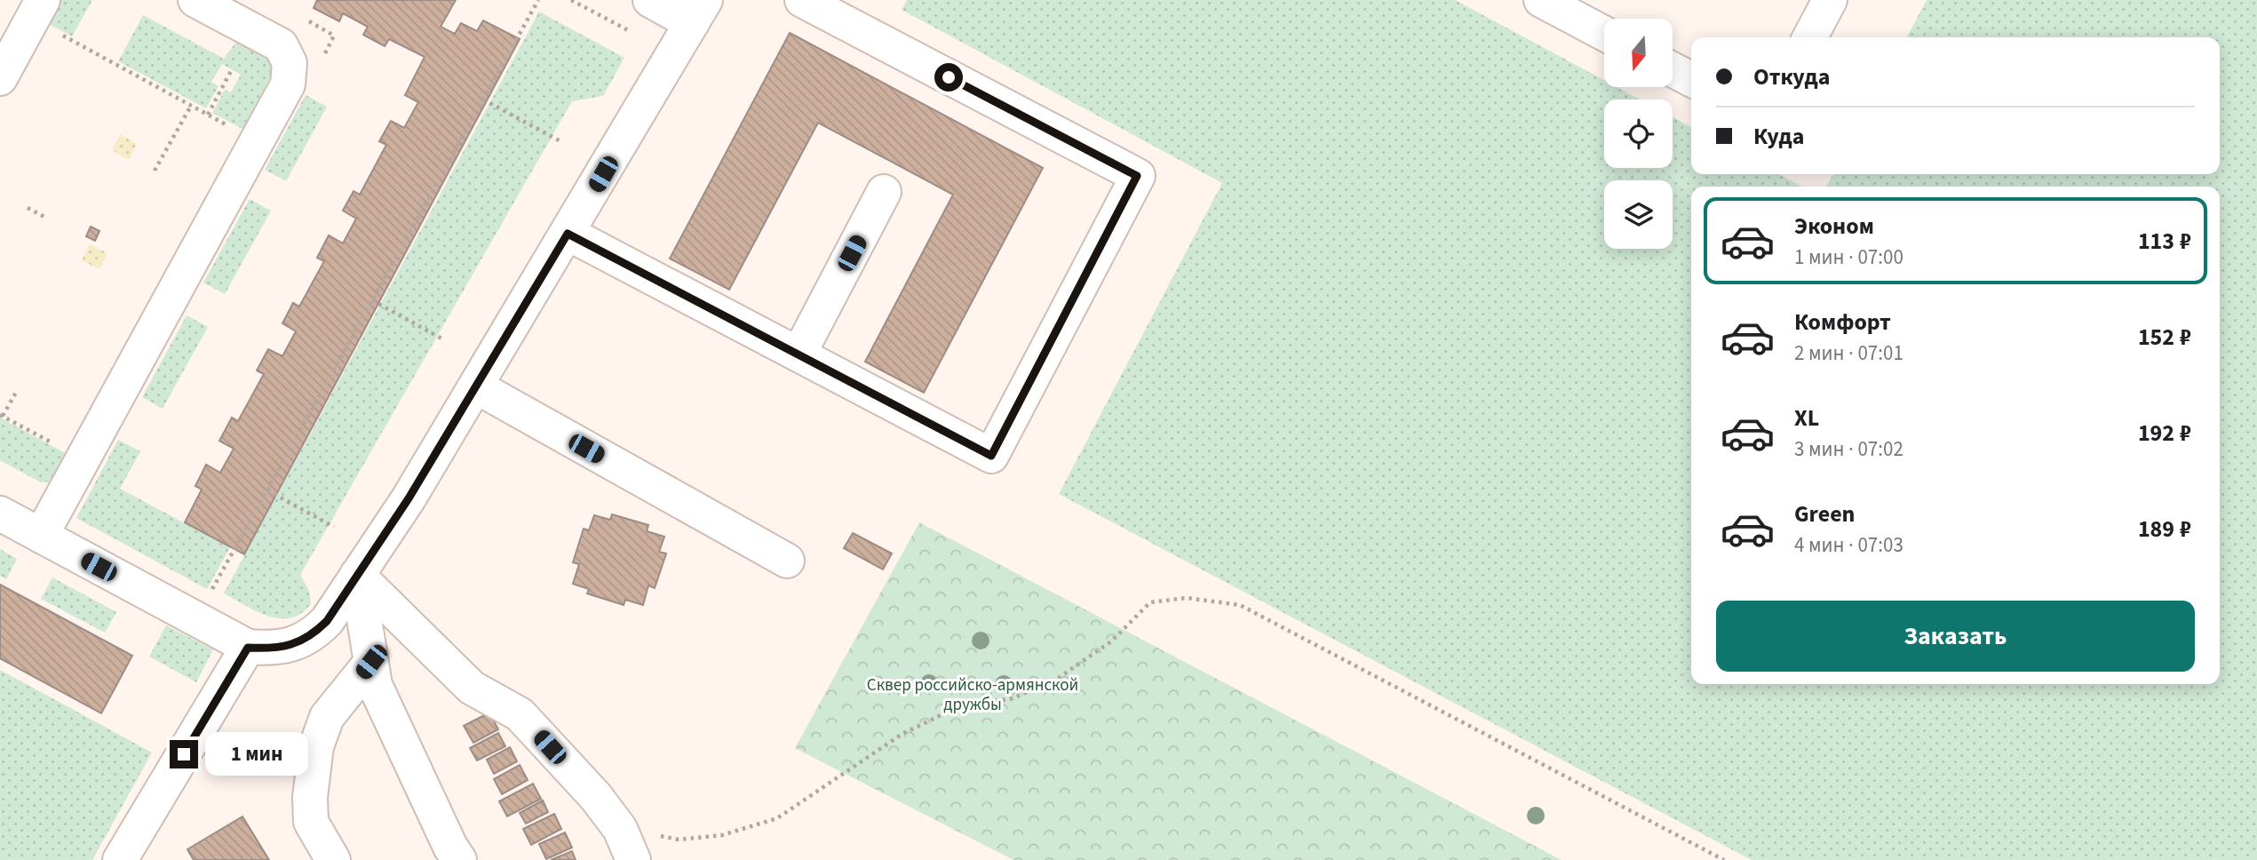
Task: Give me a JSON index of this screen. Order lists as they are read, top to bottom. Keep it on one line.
{"parks":["Сквер российско-армянской дружбы"],"north":"bottom","page":{"banner":["Откуда","Куда"],"list":[{"name":"Эконом","note":"1 мин · 07:00","value":"113 ₽"},{"name":"Комфорт","note":"2 мин · 07:01","value":"152 ₽"},{"name":"XL","note":"3 мин · 07:02","value":"192 ₽"},{"name":"Green","note":"4 мин · 07:03","value":"189 ₽"}],"buttons":"Заказать","bubble":"1 мин"}}
